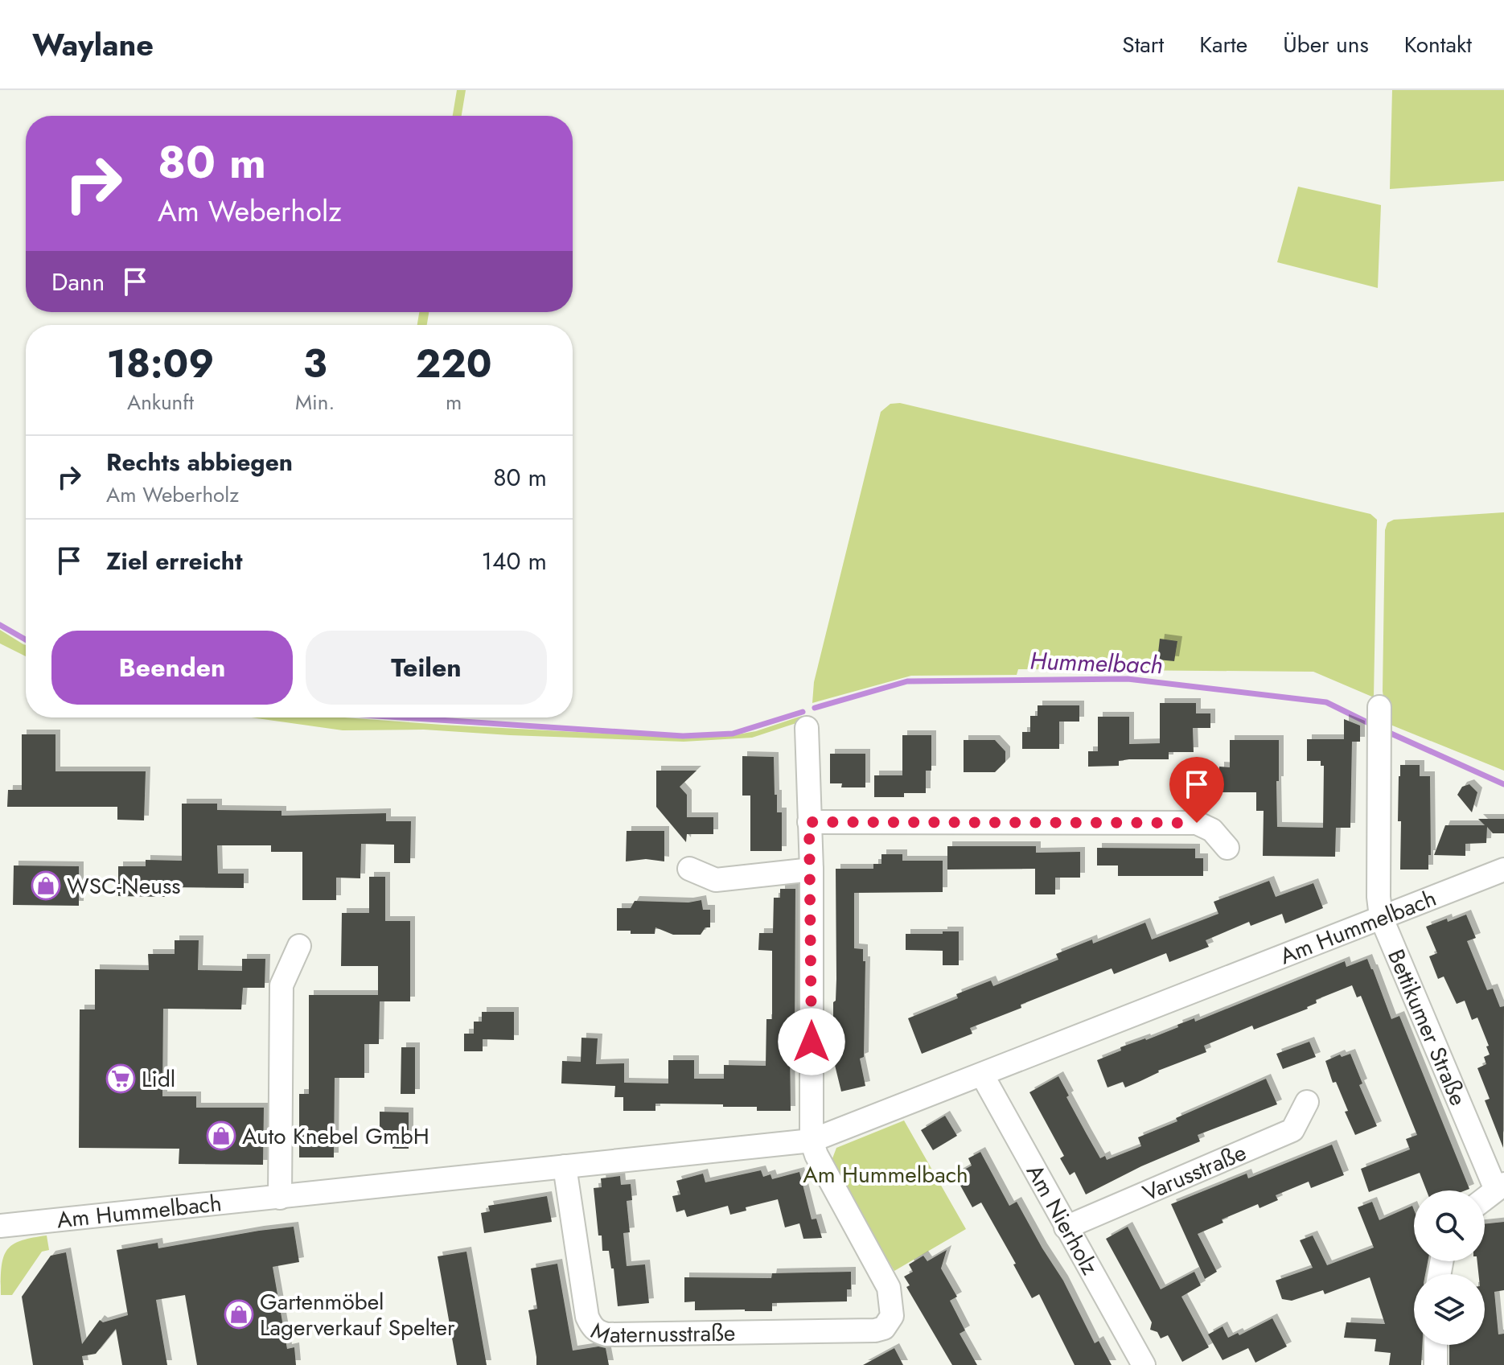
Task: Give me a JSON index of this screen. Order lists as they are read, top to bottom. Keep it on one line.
{"streets":{"street":["Am Hummelbach","Bettikumer Straße","Varusstraße","Am Nierholz","Maternusstraße"]},"crossings":[["Am Hummelbach","Bettikumer Straße"],["Am Hummelbach","Am Nierholz"],["Am Hummelbach","Maternusstraße"],["Varusstraße","Am Nierholz"]],"water":["Hummelbach"],"parks":["Am Hummelbach"],"places":{"shop":["WSC-Neuss","Auto Knebel GmbH","Gartenmöbel Lagerverkauf Spelter"],"supermarket":["Lidl"]},"page":{"header":"Waylane","nav":["Start","Karte","Über uns","Kontakt"],"turn":["80 m","Am Weberholz"],"then":"Dann","eta":["18:09","Ankunft","3","Min.","220","m"],"list":[{"name":"Rechts abbiegen","note":"Am Weberholz","value":"80 m"},{"name":"Ziel erreicht","value":"140 m"}],"buttons":["Beenden","Teilen"]}}
